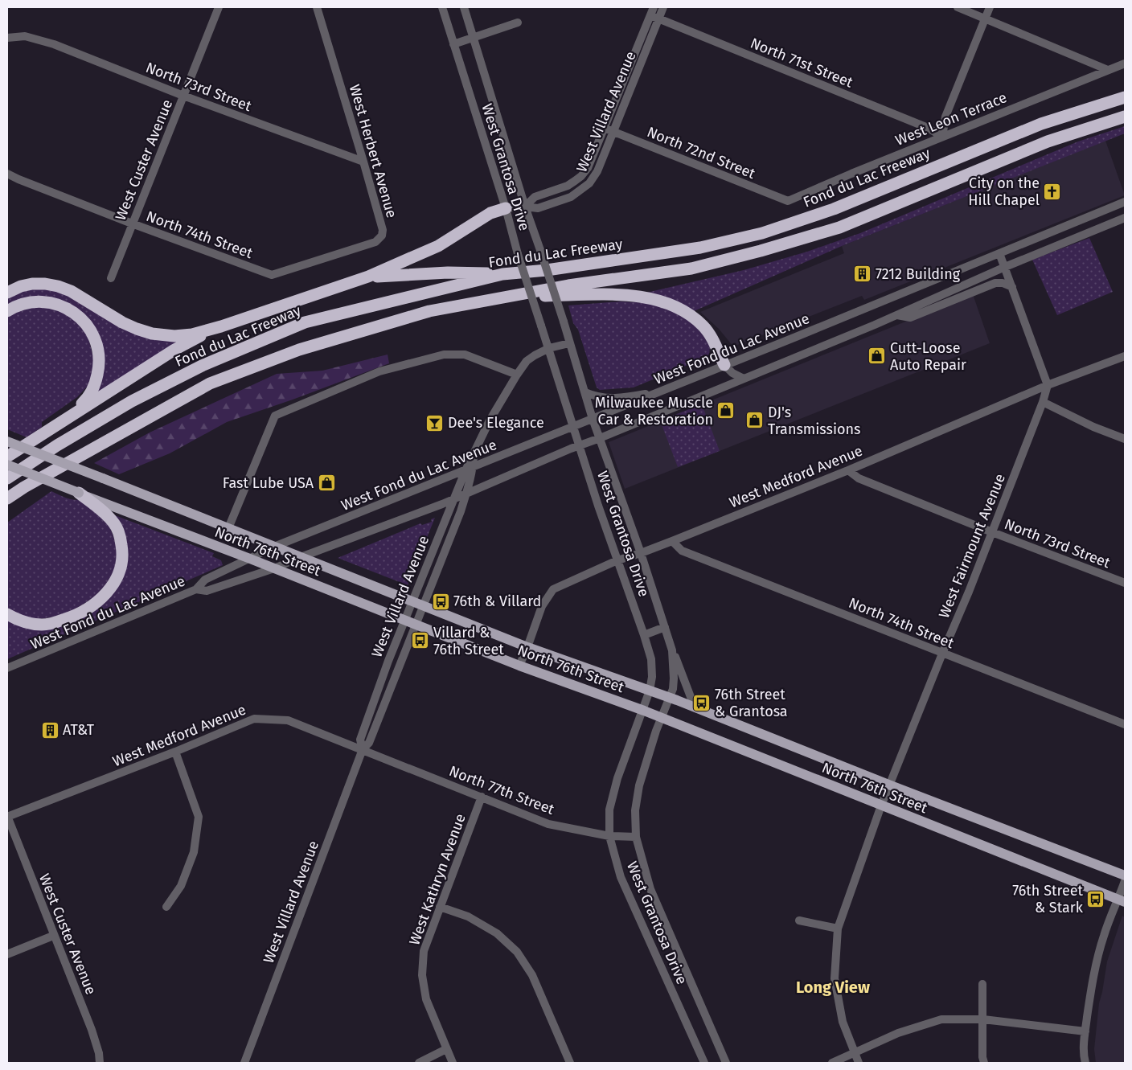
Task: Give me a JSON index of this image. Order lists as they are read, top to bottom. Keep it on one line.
{"streets":{"highway":["Fond du Lac Freeway"],"main road":["North 76th Street"],"street":["North 71st Street","North 73rd Street","West Villard Avenue","West Leon Terrace","West Herbert Avenue","North 72nd Street","West Custer Avenue","West Grantosa Drive","North 74th Street","West Fond du Lac Avenue","West Medford Avenue","West Fairmount Avenue","North 77th Street","West Kathryn Avenue"]},"crossings":[["North 71st Street","West Villard Avenue"],["North 71st Street","West Leon Terrace"],["North 73rd Street","West Herbert Avenue"],["North 73rd Street","West Custer Avenue"],["North 73rd Street","West Medford Avenue"],["North 73rd Street","West Fairmount Avenue"],["West Villard Avenue","North 72nd Street"],["West Villard Avenue","West Grantosa Drive"],["West Villard Avenue","West Fond du Lac Avenue"],["West Villard Avenue","West Medford Avenue"],["West Villard Avenue","North 76th Street"],["West Villard Avenue","North 77th Street"],["West Leon Terrace","North 72nd Street"],["West Herbert Avenue","North 74th Street"],["West Custer Avenue","North 74th Street"],["West Custer Avenue","West Medford Avenue"],["West Grantosa Drive","West Fond du Lac Avenue"],["West Grantosa Drive","West Medford Avenue"],["West Grantosa Drive","North 76th Street"],["West Grantosa Drive","North 77th Street"],["North 74th Street","West Medford Avenue"],["North 74th Street","West Fairmount Avenue"],["West Fond du Lac Avenue","North 76th Street"],["West Medford Avenue","West Fairmount Avenue"],["West Medford Avenue","North 76th Street"],["West Medford Avenue","North 77th Street"],["West Fairmount Avenue","North 76th Street"],["North 77th Street","West Kathryn Avenue"]],"districts":["Long View"],"places":{"church":["City on the Hill Chapel"],"building":["7212 Building","AT&T"],"shop":["Cutt-Loose Auto Repair","Milwaukee Muscle Car & Restoration","DJ's Transmissions","Fast Lube USA"],"bar":["Dee's Elegance"],"bus stop":["76th & Villard","Villard & 76th Street","76th Street & Grantosa","76th Street & Stark"]}}
